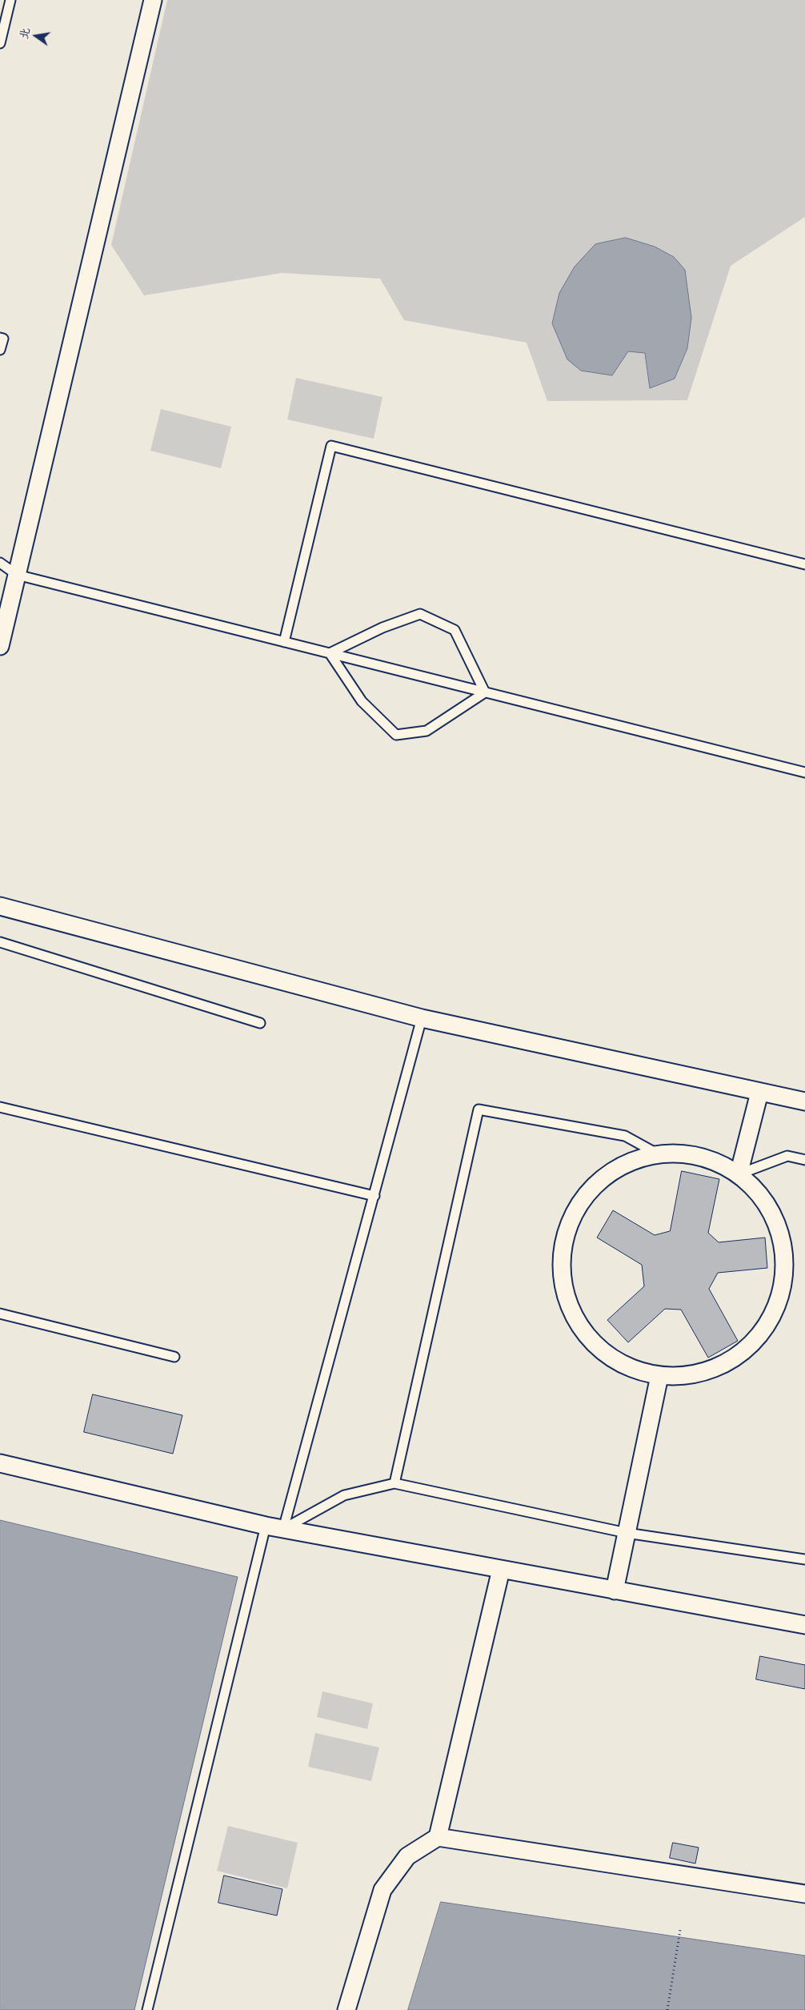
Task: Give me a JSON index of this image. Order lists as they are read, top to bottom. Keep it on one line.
{"north":"left"}
